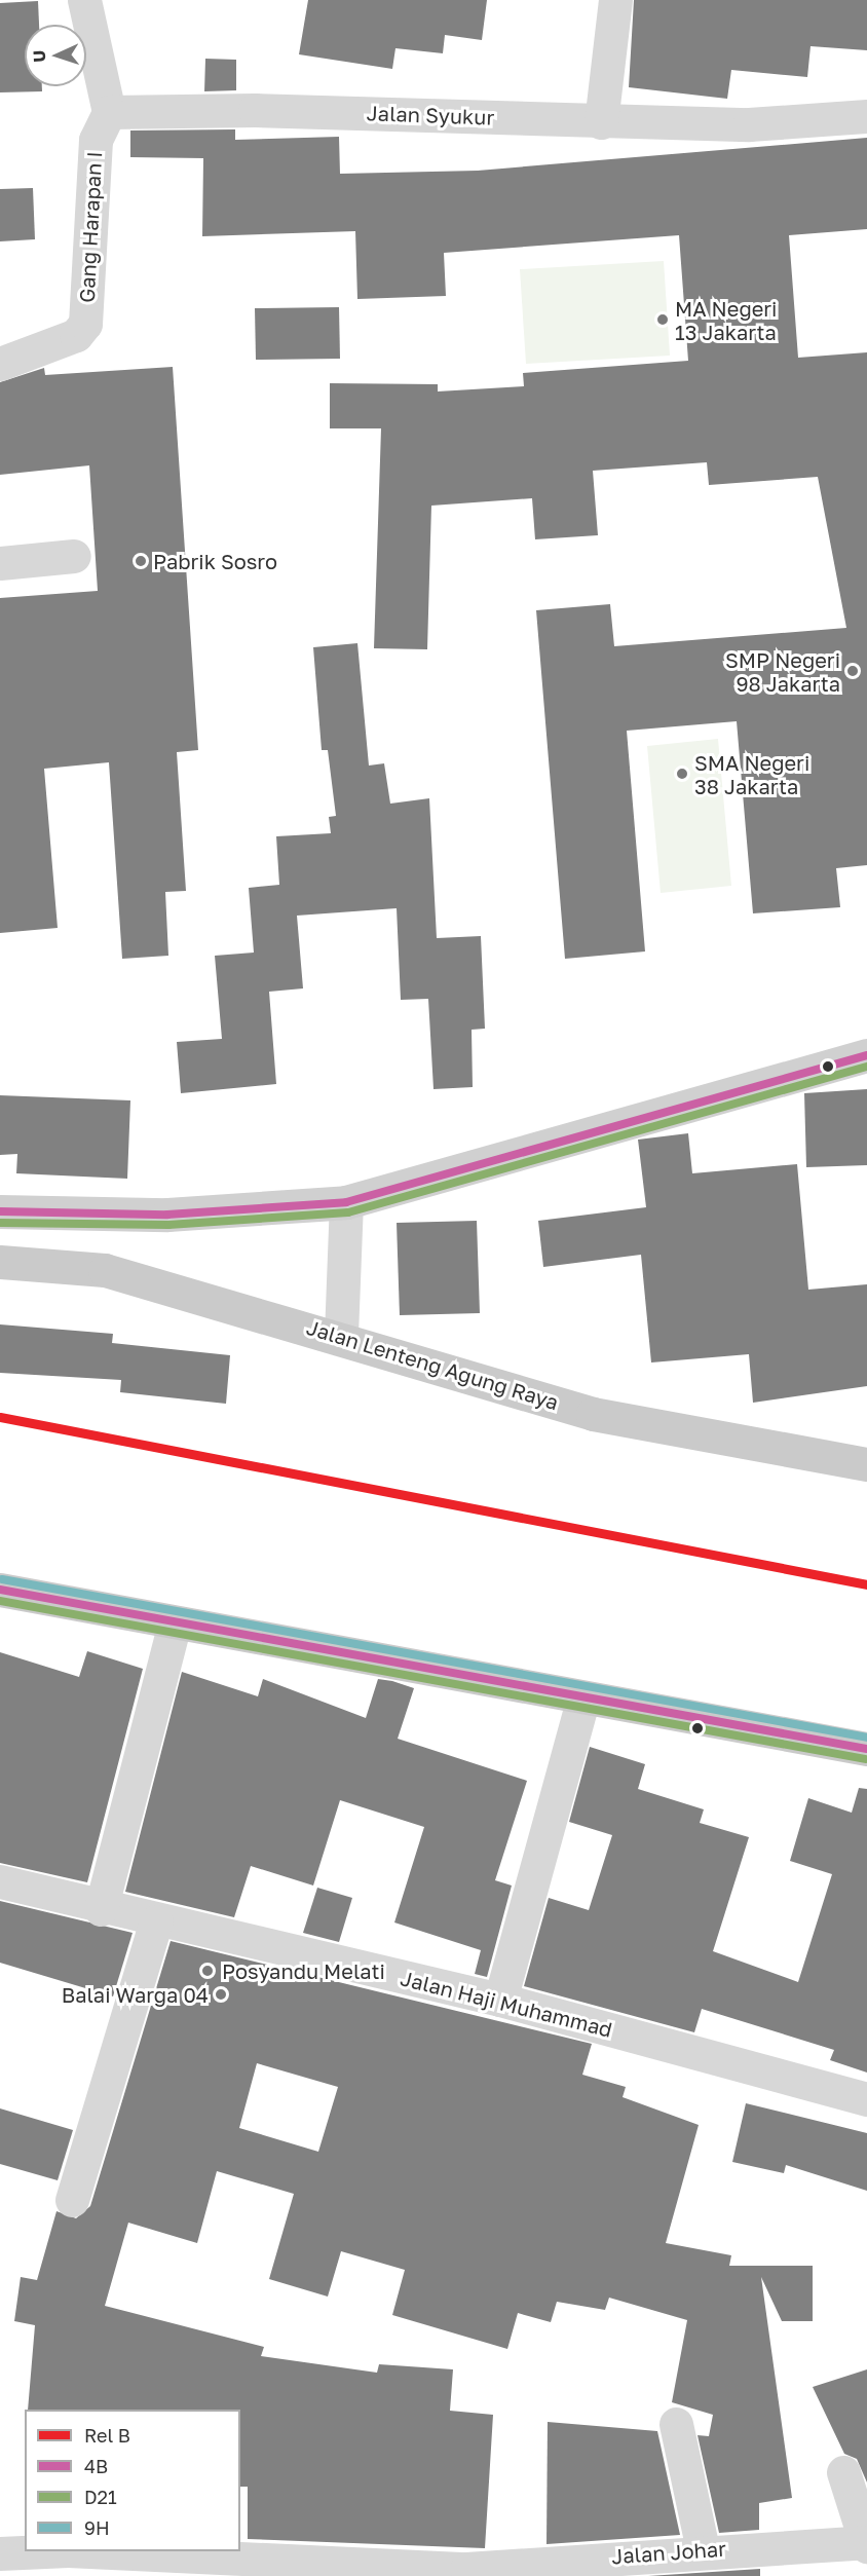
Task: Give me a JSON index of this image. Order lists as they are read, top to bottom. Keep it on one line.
{"streets":{"main road":["Jalan Lenteng Agung Raya"],"street":["Jalan Syukur","Gang Harapan I","Jalan Haji Muhammad","Jalan Johar"]},"crossings":[["Jalan Syukur","Gang Harapan I"]],"places":["MA Negeri 13 Jakarta","Pabrik Sosro","SMP Negeri 98 Jakarta","SMA Negeri 38 Jakarta","Posyandu Melati","Balai Warga 04"],"lines":["transit line 4B","transit line D21","rail line B","transit line 9H"],"legend":["Rel B","4B","D21","9H"],"north":"left"}
